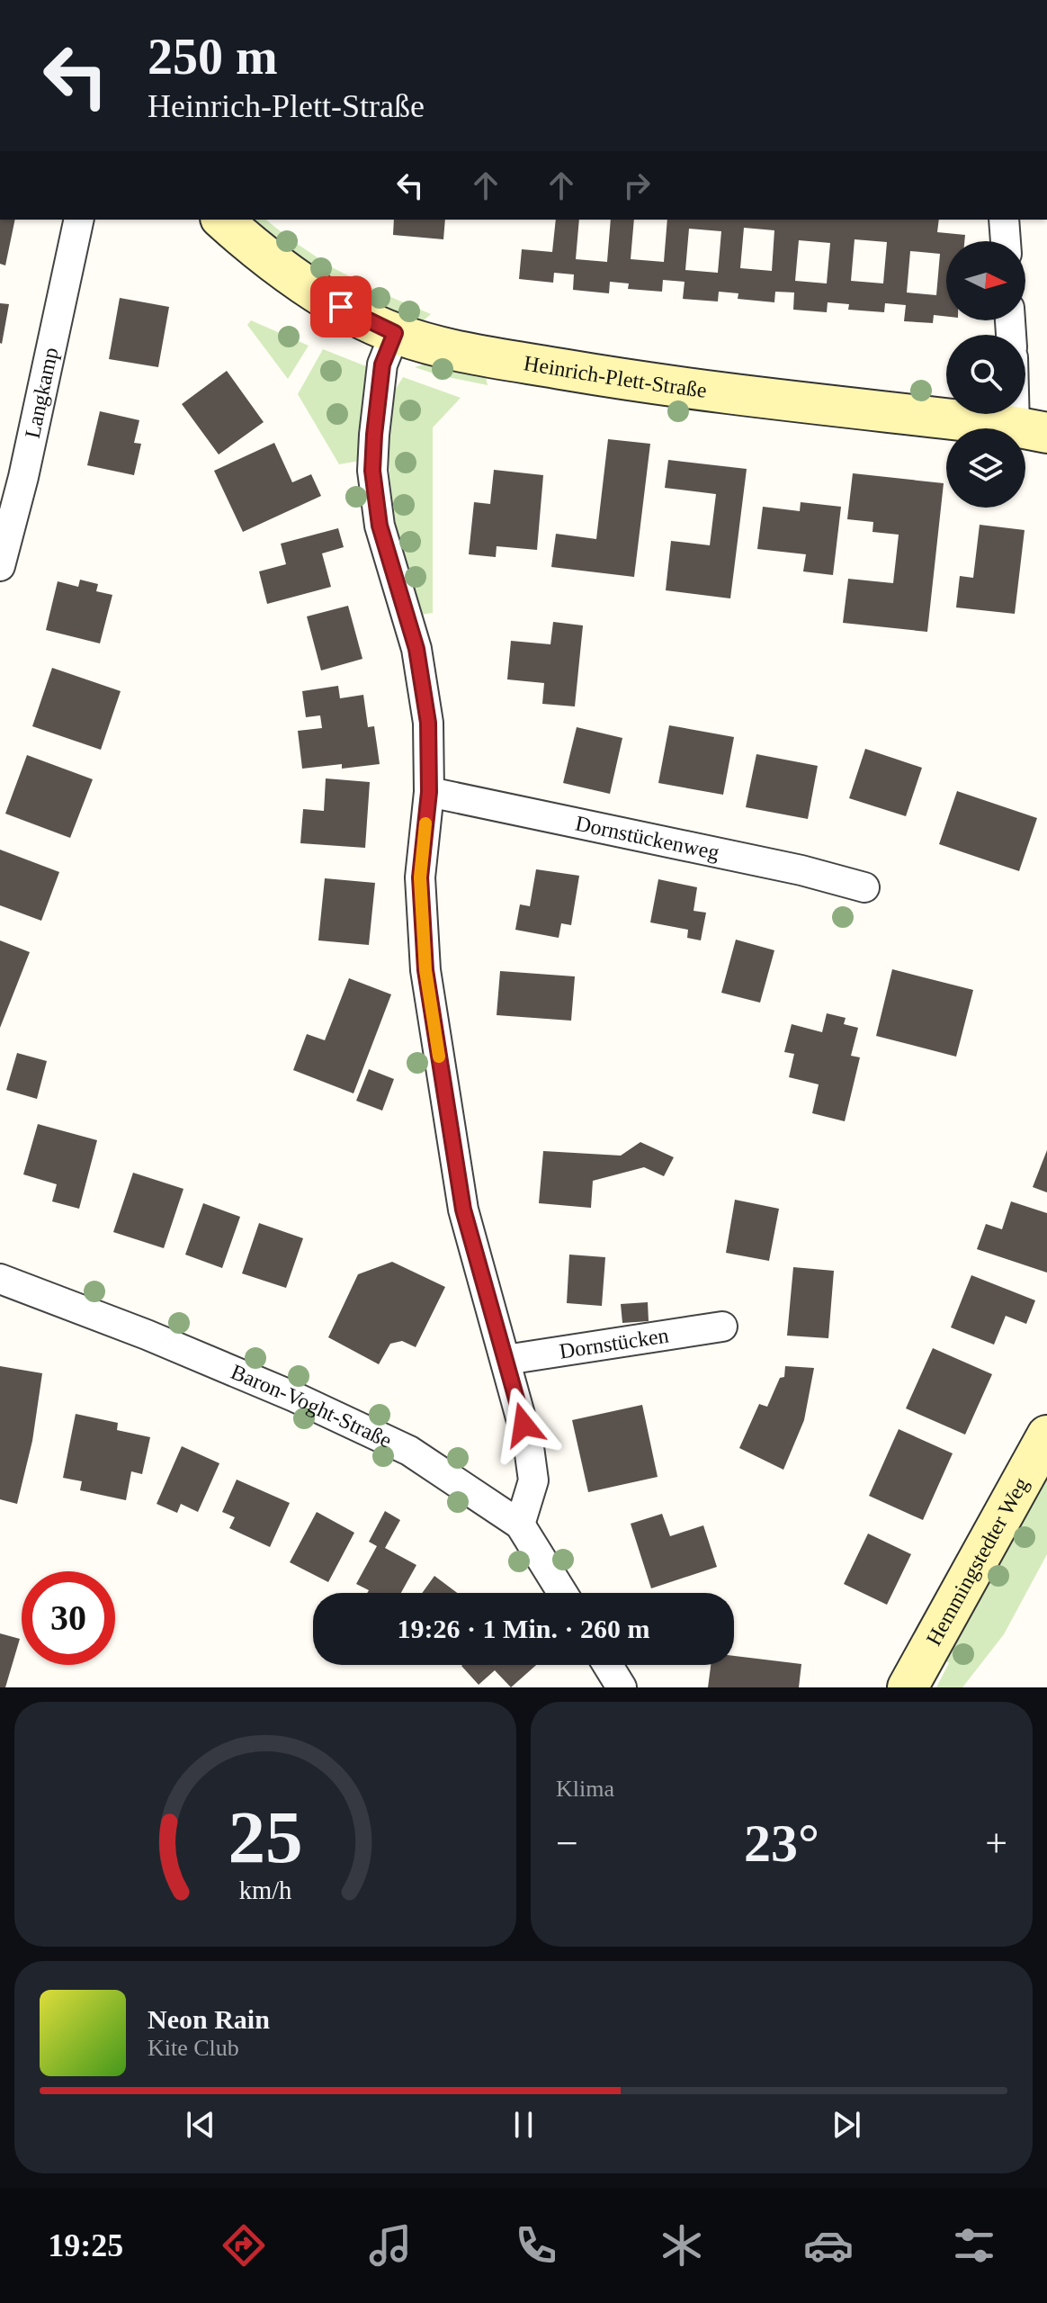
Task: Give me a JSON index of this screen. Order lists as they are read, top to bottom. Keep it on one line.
{"streets":{"street":["Heinrich-Plett-Straße","Langkamp","Dornstückenweg","Dornstücken","Baron-Voght-Straße","Hemmingstedter Weg"]},"north":"right","page":{"turn":["250 m","Heinrich-Plett-Straße"],"limit":"30","trip":"19:26 · 1 Min. · 260 m","tile":"Klima","heat":["−","23°","+"],"song":["Neon Rain","Kite Club"],"tabs":"19:25","gauge":["25","km/h"]}}
